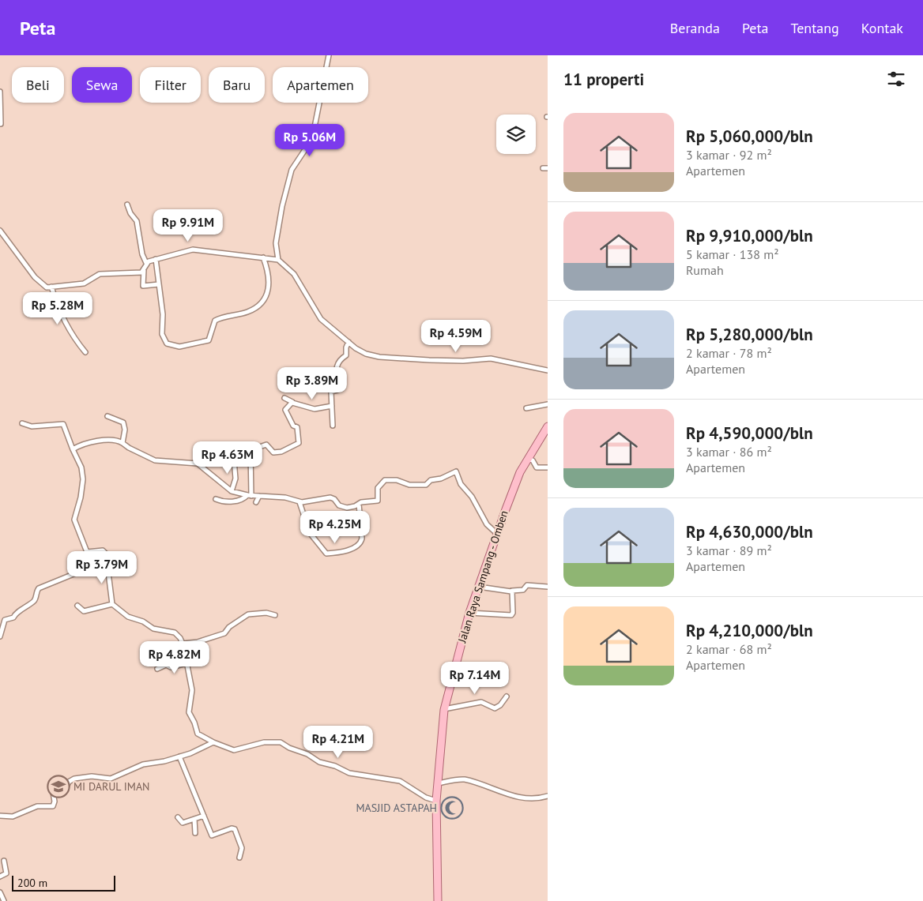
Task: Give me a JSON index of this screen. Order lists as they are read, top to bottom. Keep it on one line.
{"streets":{"main road":["Jalan Raya Sampang - Omben"]},"places":{"school or university":["MI DARUL IMAN"],"mosque":["MASJID ASTAPAH"]},"scale_bar":"200 m","page":{"header":"Peta","nav":["Beranda","Peta","Tentang","Kontak"],"heading":"11 properti","chip":["Beli","Sewa","Filter","Baru","Apartemen"],"list":[{"name":"Rp 5,060,000/bln","note":"3 kamar · 92 m² · Apartemen"},{"name":"Rp 9,910,000/bln","note":"5 kamar · 138 m² · Rumah"},{"name":"Rp 5,280,000/bln","note":"2 kamar · 78 m² · Apartemen"},{"name":"Rp 4,590,000/bln","note":"3 kamar · 86 m² · Apartemen"},{"name":"Rp 4,630,000/bln","note":"3 kamar · 89 m² · Apartemen"},{"name":"Rp 4,210,000/bln","note":"2 kamar · 68 m² · Apartemen"}],"price":["Rp 5.06M","Rp 9.91M","Rp 5.28M","Rp 4.59M","Rp 3.89M","Rp 4.63M","Rp 4.25M","Rp 3.79M","Rp 4.82M","Rp 7.14M","Rp 4.21M"],"scale":"200 m"}}
